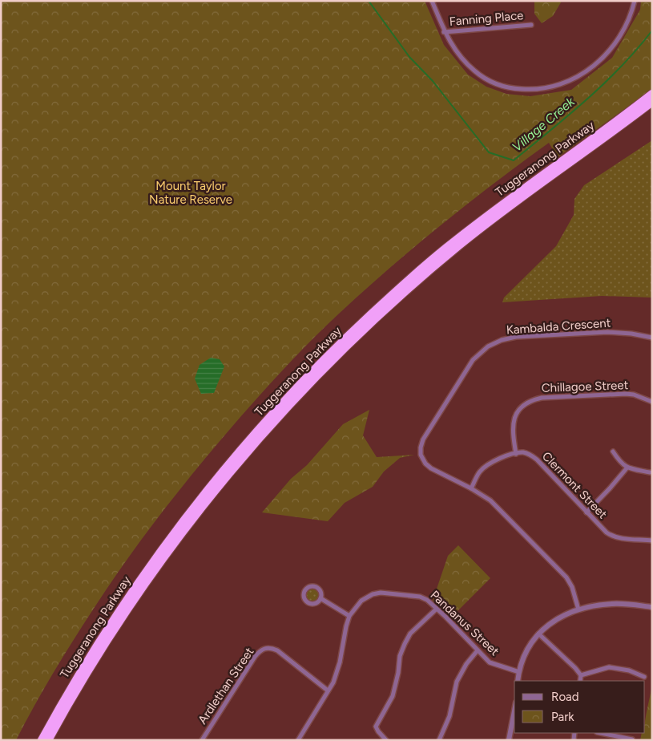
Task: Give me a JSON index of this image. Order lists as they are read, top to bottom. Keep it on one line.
{"streets":{"highway":["Tuggeranong Parkway"],"street":["Fanning Place","Kambalda Crescent","Chillagoe Street","Clermont Street","Pandanus Street","Ardlethan Street"]},"crossings":[["Chillagoe Street","Clermont Street"],["Pandanus Street","Ardlethan Street"]],"water":["Village Creek"],"parks":["Mount Taylor Nature Reserve"],"legend":["Road","Park"]}
